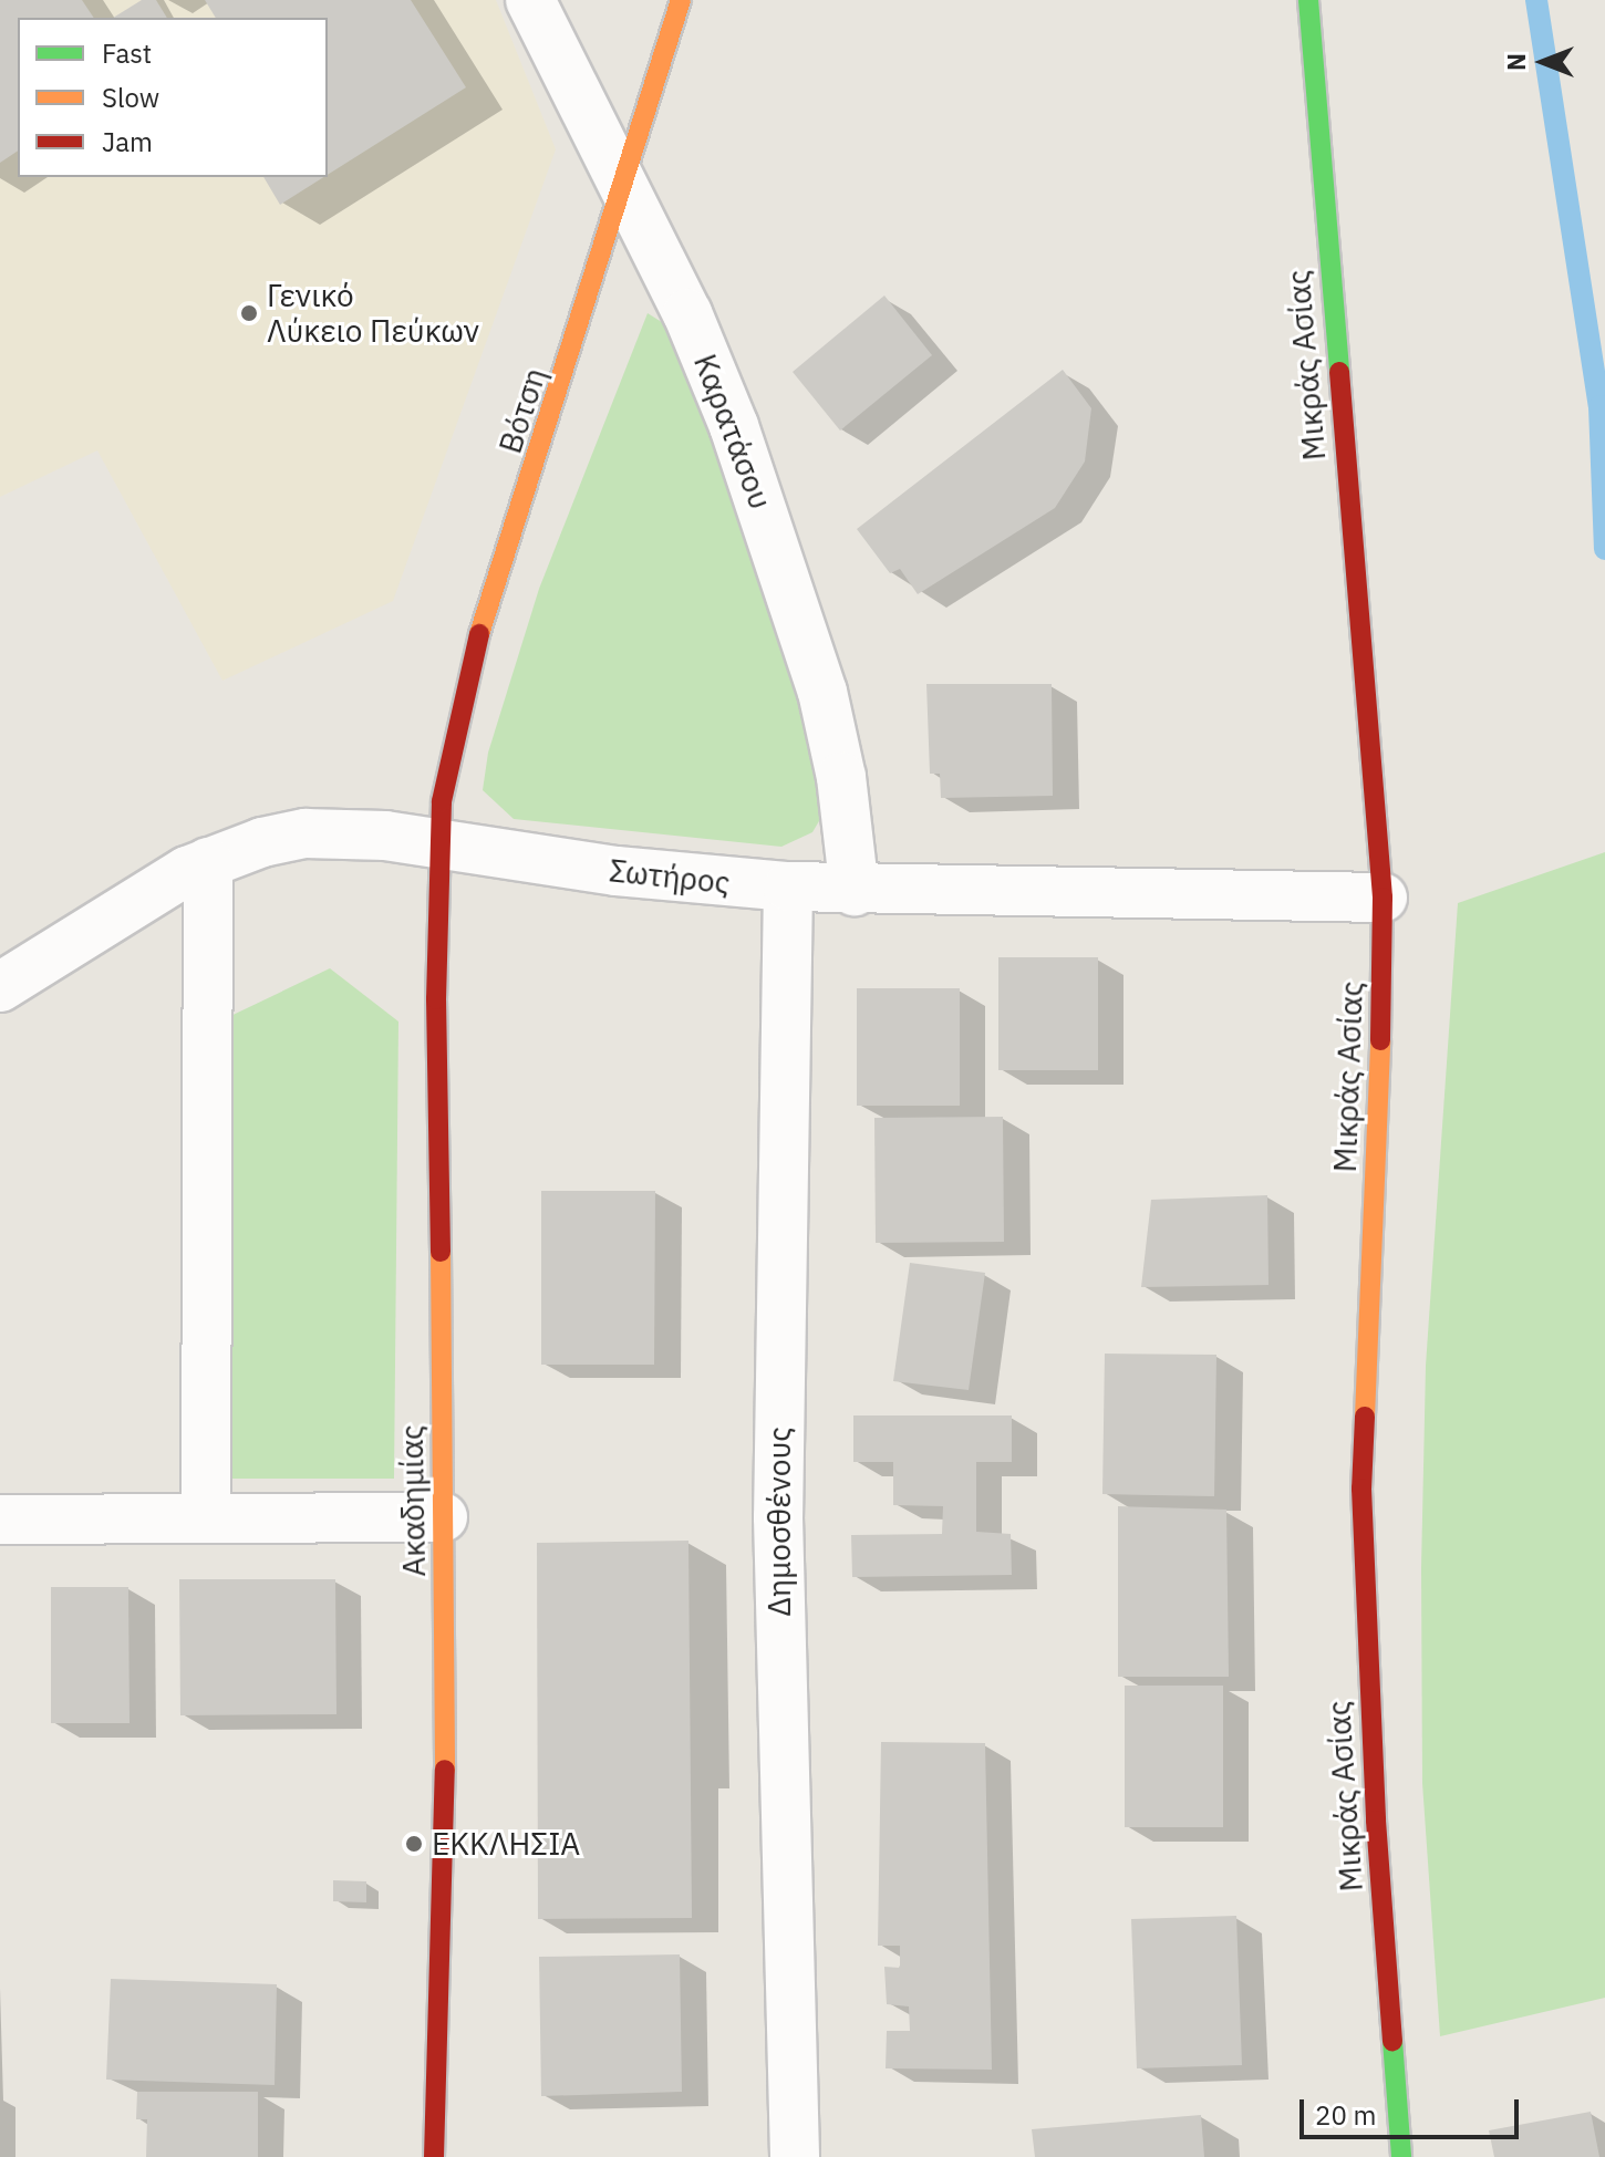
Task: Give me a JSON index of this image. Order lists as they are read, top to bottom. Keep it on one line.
{"streets":{"street":["Μικράς Ασίας","Βότση","Καρατάσου","Σωτήρος","Ακαδημίας","Δημοσθένους"]},"crossings":[["Μικράς Ασίας","Σωτήρος"],["Βότση","Καρατάσου"],["Βότση","Σωτήρος"],["Βότση","Ακαδημίας"],["Καρατάσου","Σωτήρος"],["Σωτήρος","Ακαδημίας"],["Σωτήρος","Δημοσθένους"]],"places":["Γενικό Λύκειο Πεύκων","ΕΚΚΛΗΣΙΑ"],"legend":["Fast","Slow","Jam"],"scale_bar":"20 m","north":"left"}
